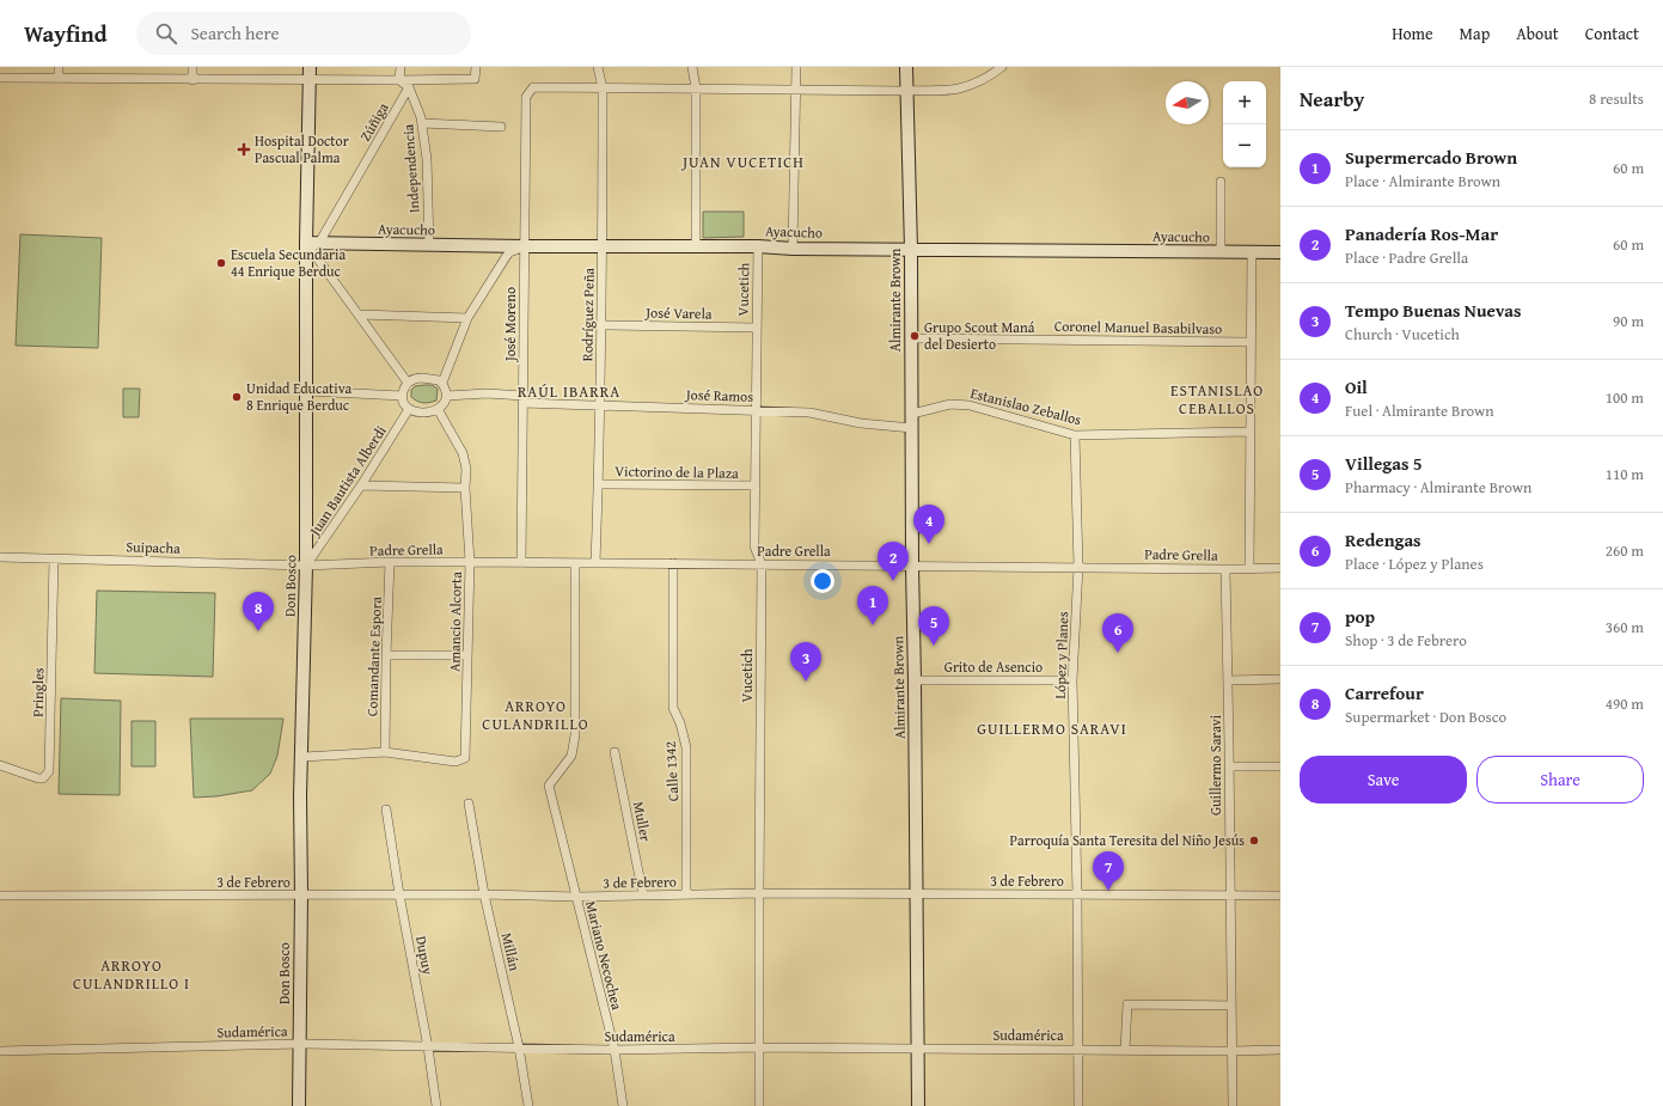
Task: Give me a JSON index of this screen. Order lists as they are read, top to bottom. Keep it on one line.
{"streets":{"main road":["Ayacucho","Almirante Brown","Don Bosco"],"street":["Zúñiga","Independencia","Vucetich","José Varela","Rodríguez Peña","José Moreno","Coronel Manuel Basabilvaso","José Ramos","Estanislao Zeballos","Victorino de la Plaza","Juan Bautista Alberdi","Suipacha","Padre Grella","Amancio Alcorta","López y Planes","Comandante Espora","Grito de Asencio","Pringles","Guillermo Saravi","Calle 1342","Muller","3 de Febrero","Millán","Dupuy","Mariano Necochea","Sudamérica"]},"crossings":[["Zúñiga","Independencia"],["Zúñiga","Ayacucho"],["Independencia","Ayacucho"],["Ayacucho","Vucetich"],["Ayacucho","Almirante Brown"],["Ayacucho","Rodríguez Peña"],["Ayacucho","José Moreno"],["Ayacucho","Don Bosco"],["Vucetich","José Varela"],["Vucetich","José Ramos"],["Vucetich","Victorino de la Plaza"],["Vucetich","Padre Grella"],["Vucetich","3 de Febrero"],["Vucetich","Sudamérica"],["Almirante Brown","Coronel Manuel Basabilvaso"],["Almirante Brown","José Ramos"],["Almirante Brown","Estanislao Zeballos"],["Almirante Brown","Padre Grella"],["Almirante Brown","Grito de Asencio"],["Almirante Brown","3 de Febrero"],["Almirante Brown","Sudamérica"],["José Varela","Rodríguez Peña"],["Rodríguez Peña","José Moreno"],["Rodríguez Peña","José Ramos"],["Rodríguez Peña","Victorino de la Plaza"],["Rodríguez Peña","Padre Grella"],["José Moreno","José Ramos"],["José Moreno","Padre Grella"],["José Ramos","Juan Bautista Alberdi"],["José Ramos","Amancio Alcorta"],["Estanislao Zeballos","López y Planes"],["Juan Bautista Alberdi","Suipacha"],["Juan Bautista Alberdi","Padre Grella"],["Juan Bautista Alberdi","Don Bosco"],["Juan Bautista Alberdi","Amancio Alcorta"],["Suipacha","Padre Grella"],["Suipacha","Don Bosco"],["Suipacha","Pringles"],["Padre Grella","Don Bosco"],["Padre Grella","Amancio Alcorta"],["Padre Grella","López y Planes"],["Padre Grella","Comandante Espora"],["Padre Grella","Guillermo Saravi"],["Padre Grella","Calle 1342"],["Padre Grella","Mariano Necochea"],["Don Bosco","3 de Febrero"],["Don Bosco","Sudamérica"],["Amancio Alcorta","Comandante Espora"],["López y Planes","Grito de Asencio"],["López y Planes","3 de Febrero"],["López y Planes","Sudamérica"],["Guillermo Saravi","3 de Febrero"],["Guillermo Saravi","Sudamérica"],["Calle 1342","3 de Febrero"],["Muller","3 de Febrero"],["3 de Febrero","Millán"],["3 de Febrero","Dupuy"],["3 de Febrero","Mariano Necochea"],["Millán","Sudamérica"],["Dupuy","Sudamérica"],["Mariano Necochea","Sudamérica"]],"districts":["JUAN VUCETICH","ESTANISLAO CEBALLOS","RAÚL IBARRA","ARROYO CULANDRILLO","GUILLERMO SARAVI","ARROYO CULANDRILLO I"],"places":{"health":["Hospital Doctor Pascual Palma"],"other":["Escuela Secundaria 44 Enrique Berduc","Grupo Scout Maná del Desierto","Unidad Educativa 8 Enrique Berduc","Parroquía Santa Teresita del Niño Jesús"]},"north":"left","page":{"header":"Wayfind","search":"Search here","nav":["Home","Map","About","Contact"],"heading":["Nearby","8 results"],"map_buttons":["+","−"],"list":[{"mark":"1","name":"Supermercado Brown","note":"Place · Almirante Brown","value":"60 m"},{"mark":"2","name":"Panadería Ros-Mar","note":"Place · Padre Grella","value":"60 m"},{"mark":"3","name":"Tempo Buenas Nuevas","note":"Church · Vucetich","value":"90 m"},{"mark":"4","name":"Oil","note":"Fuel · Almirante Brown","value":"100 m"},{"mark":"5","name":"Villegas 5","note":"Pharmacy · Almirante Brown","value":"110 m"},{"mark":"6","name":"Redengas","note":"Place · López y Planes","value":"260 m"},{"mark":"7","name":"pop","note":"Shop · 3 de Febrero","value":"360 m"},{"mark":"8","name":"Carrefour","note":"Supermarket · Don Bosco","value":"490 m"}],"pins":["4","2","1","8","5","6","3","7"],"buttons":["Save","Share"]}}
